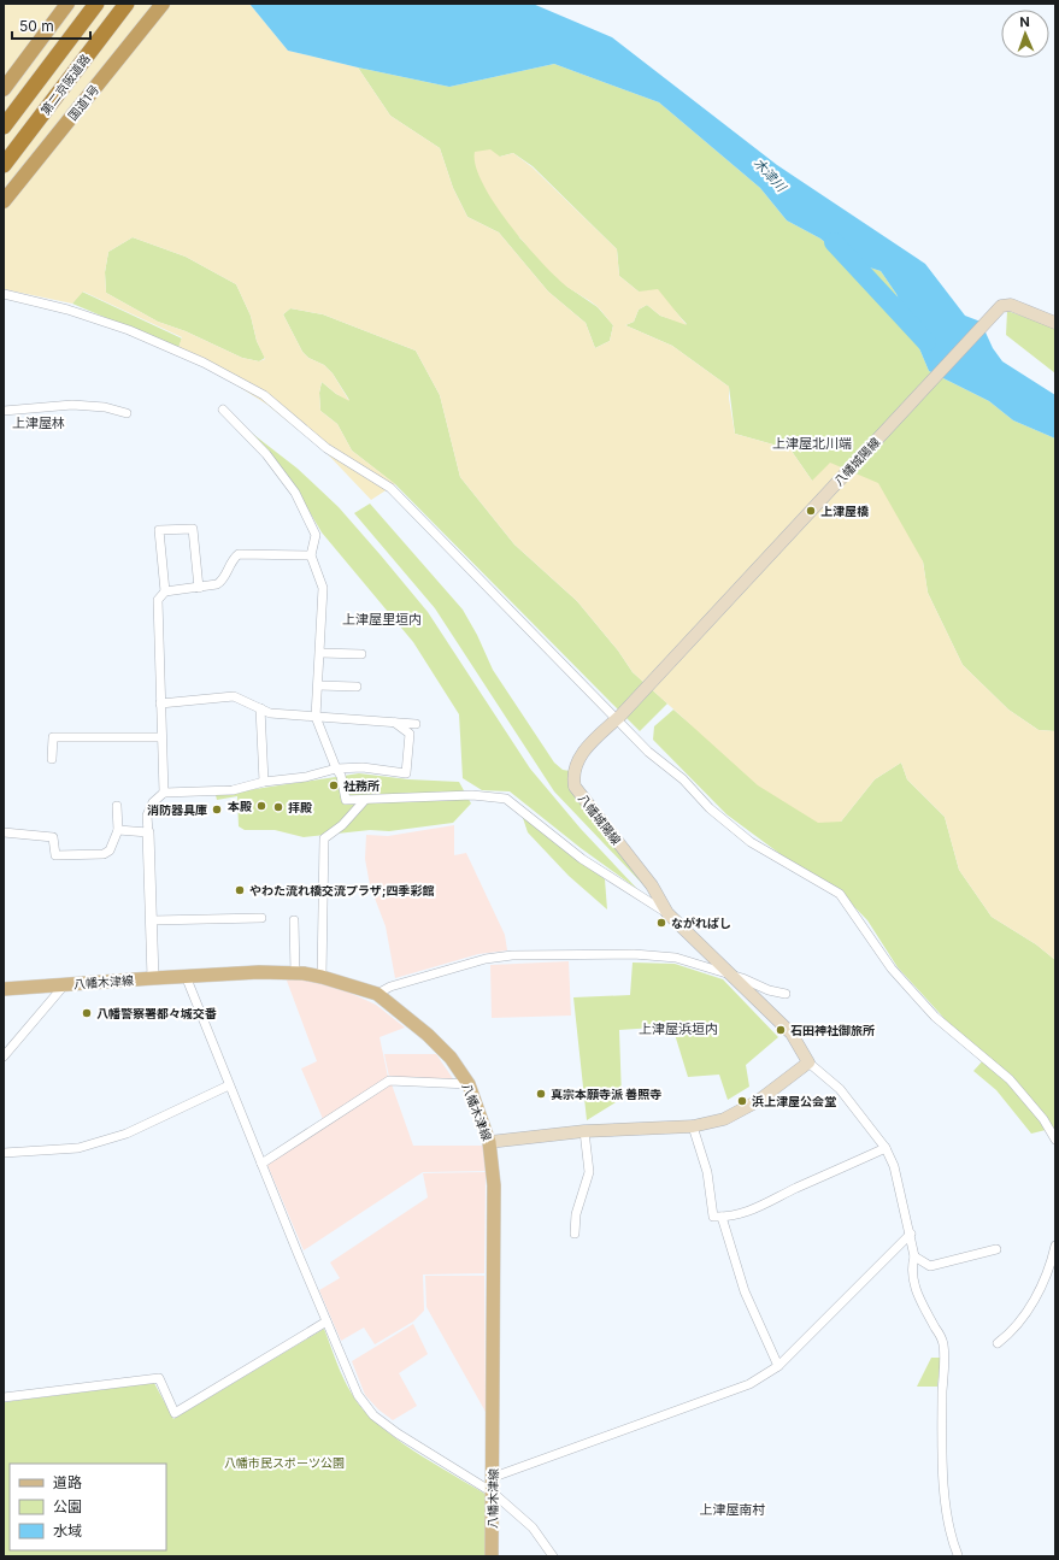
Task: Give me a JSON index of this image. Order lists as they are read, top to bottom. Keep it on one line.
{"streets":{"highway":["第二京阪道路","国道1号"],"main road":["八幡城陽線","八幡木津線"]},"districts":["上津屋林","上津屋北川端","上津屋里垣内","上津屋浜垣内","上津屋南村"],"water":["木津川"],"parks":["八幡市民スポーツ公園"],"places":["上津屋橋","社務所","本殿","拝殿","消防器具庫","やわた流れ橋交流プラザ;四季彩館","ながればし","八幡警察署都々城交番","石田神社御旅所","真宗本願寺派 善照寺","浜上津屋公会堂"],"legend":["道路","公園","水域"],"scale_bar":"50 m","north":"top"}
